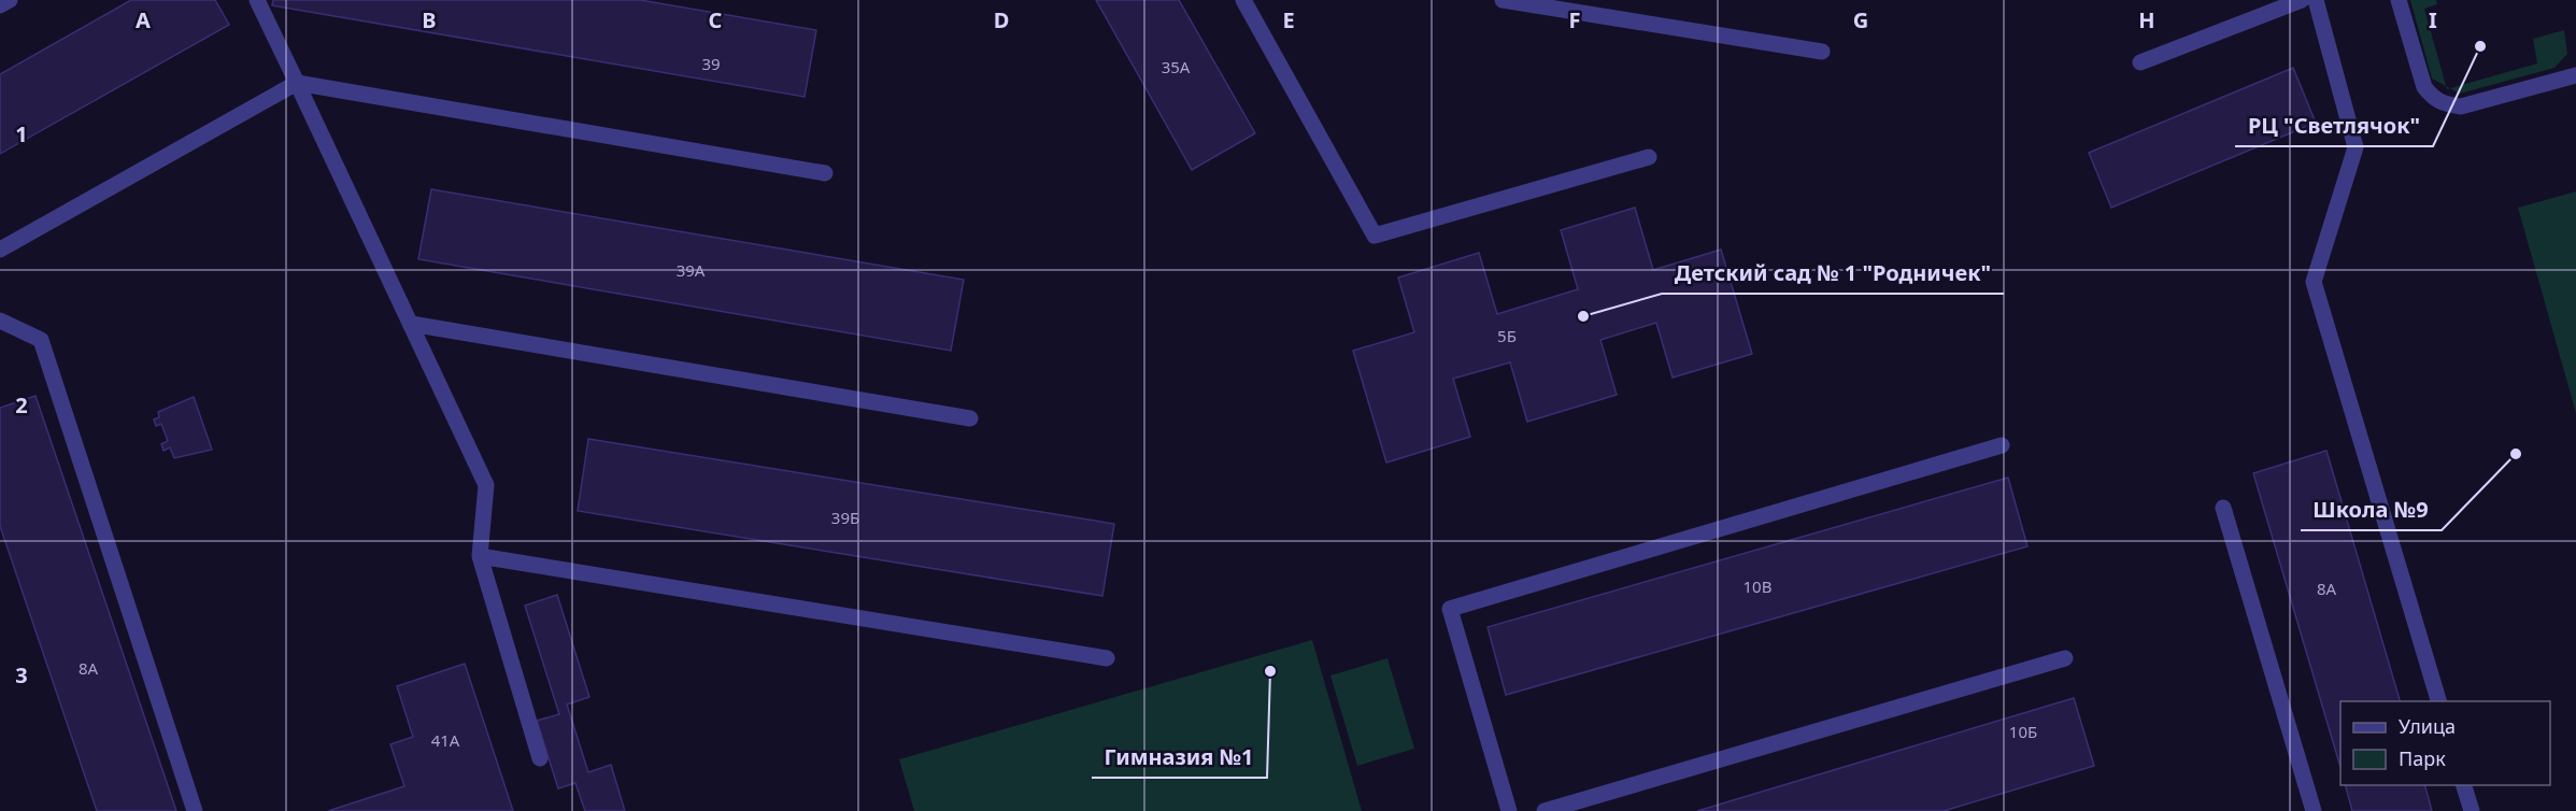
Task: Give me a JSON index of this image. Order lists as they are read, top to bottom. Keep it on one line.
{"places":["РЦ \"Светлячок\"","Детский сад № 1 \"Родничек\"","Школа №9","Гимназия №1"],"house_numbers":["39","35А","39А","5Б","39Б","10В","8А","8А","10Б","41А"],"legend":["Улица","Парк"],"grid":{"columns":["A","B","C","D","E","F","G","H","I"],"rows":["1","2","3"]}}
